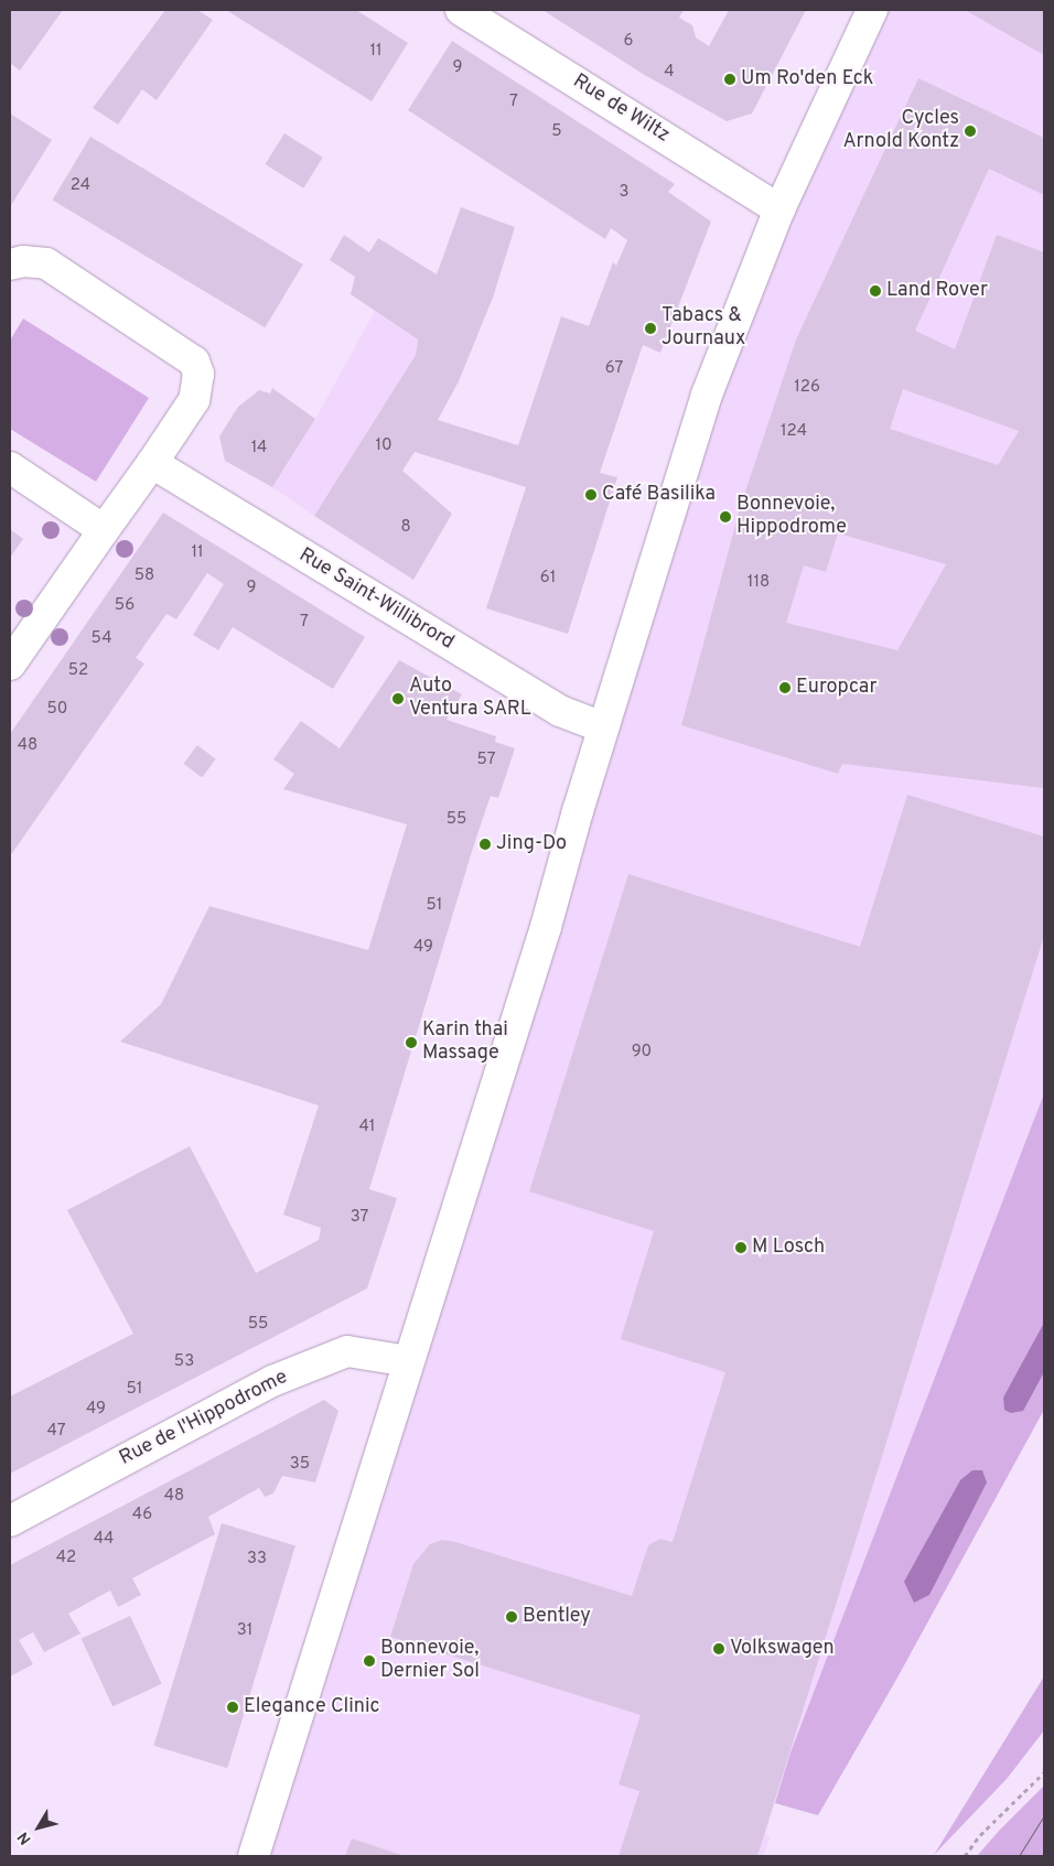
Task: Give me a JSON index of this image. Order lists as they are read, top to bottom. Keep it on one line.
{"streets":{"street":["Rue de Wiltz","Rue Saint-Willibrord","Rue de l'Hippodrome"]},"places":["Um Ro'den Eck","Cycles Arnold Kontz","Land Rover","Tabacs & Journaux","Café Basilika","Bonnevoie, Hippodrome","Europcar","Auto Ventura SARL","Jing-Do","Karin thai Massage","M Losch","Bentley","Volkswagen","Bonnevoie, Dernier Sol","Elegance Clinic"],"house_numbers":["6","11","9","4","7","5","24","3","67","126","124","10","14","8","11","58","61","118","9","56","7","54","52","50","48","57","55","51","49","90","41","37","55","53","51","49","47","35","48","46","44","42","33","31"],"north":"bottom left"}
